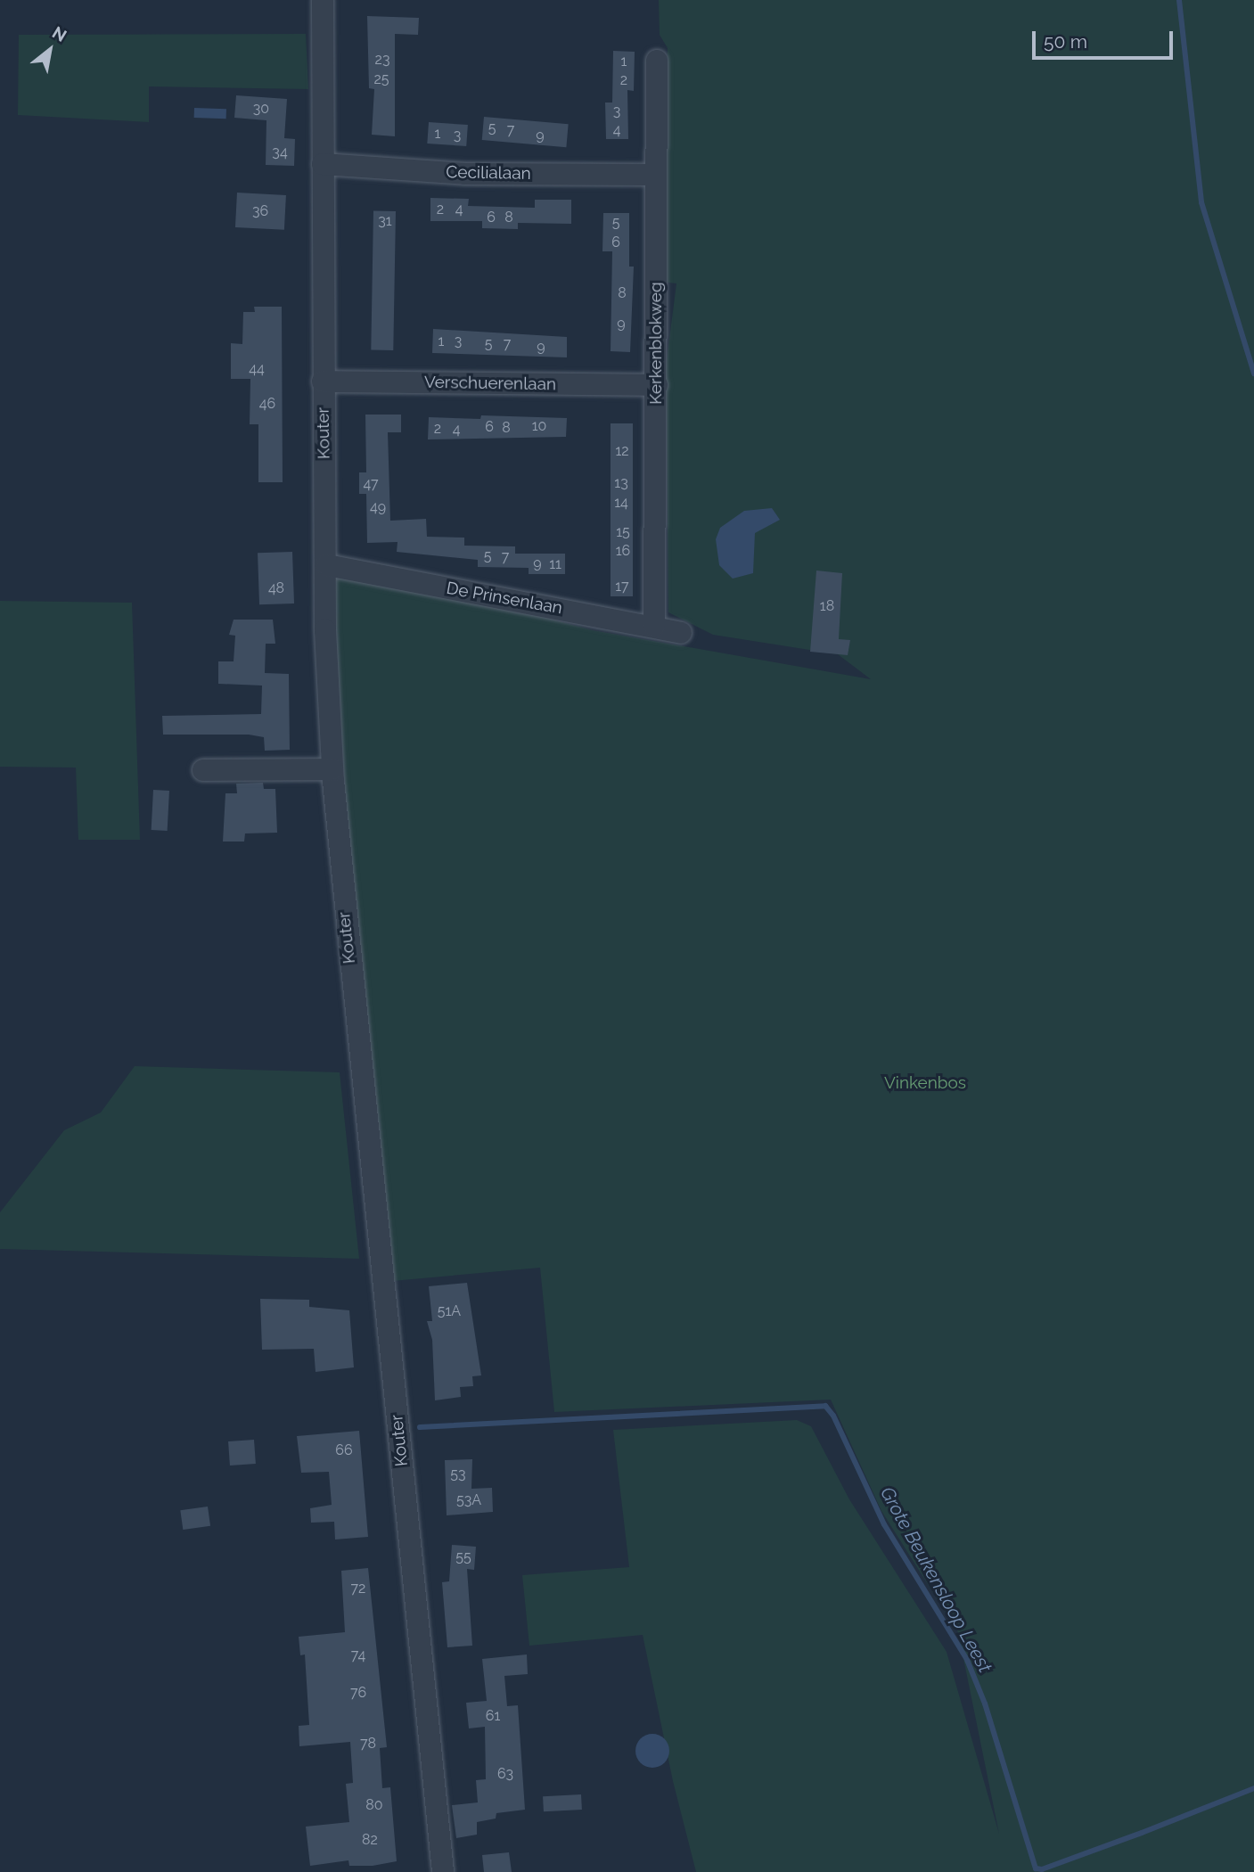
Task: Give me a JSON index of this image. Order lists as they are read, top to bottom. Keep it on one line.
{"streets":{"street":["Cecilialaan","Kerkenblokweg","Verschuerenlaan","Kouter","De Prinsenlaan"]},"crossings":[["Cecilialaan","Kerkenblokweg"],["Cecilialaan","Kouter"],["Kerkenblokweg","Verschuerenlaan"],["Kerkenblokweg","De Prinsenlaan"],["Verschuerenlaan","Kouter"],["Kouter","De Prinsenlaan"]],"water":["Grote Beukensloop Leest"],"parks":["Vinkenbos"],"house_numbers":["23","1","25","2","30","3","5","7","4","1","3","9","34","2","4","36","6","8","31","5","6","8","9","1","3","5","7","9","44","46","10","6","8","2","4","12","13","47","14","49","15","16","5","7","9","11","17","48","18","51A","66","53","53A","55","72","74","76","61","78","63","80","82"],"scale_bar":"50 m","north":"top right"}
